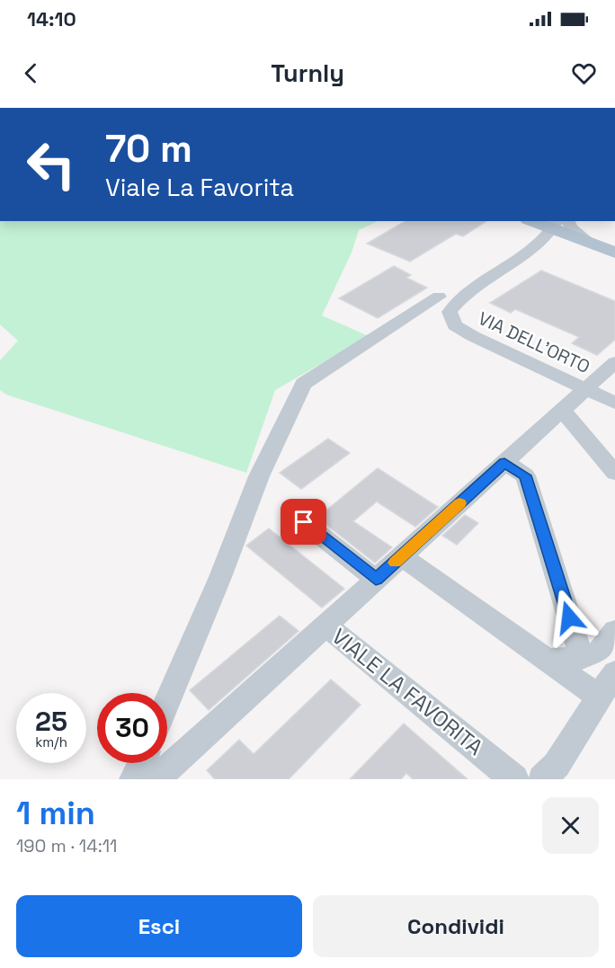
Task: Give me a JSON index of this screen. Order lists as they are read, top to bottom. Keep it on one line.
{"streets":{"street":["VIA DELL'ORTO","VIALE LA FAVORITA"]},"crossings":[["VIA DELL'ORTO","VIALE LA FAVORITA"]],"page":{"status":"14:10","header":"Turnly","turn":["70 m","Viale La Favorita"],"speed":"25 km/h","limit":"30","heading":["1 min","190 m · 14:11"],"buttons":["Esci","Condividi"]}}
